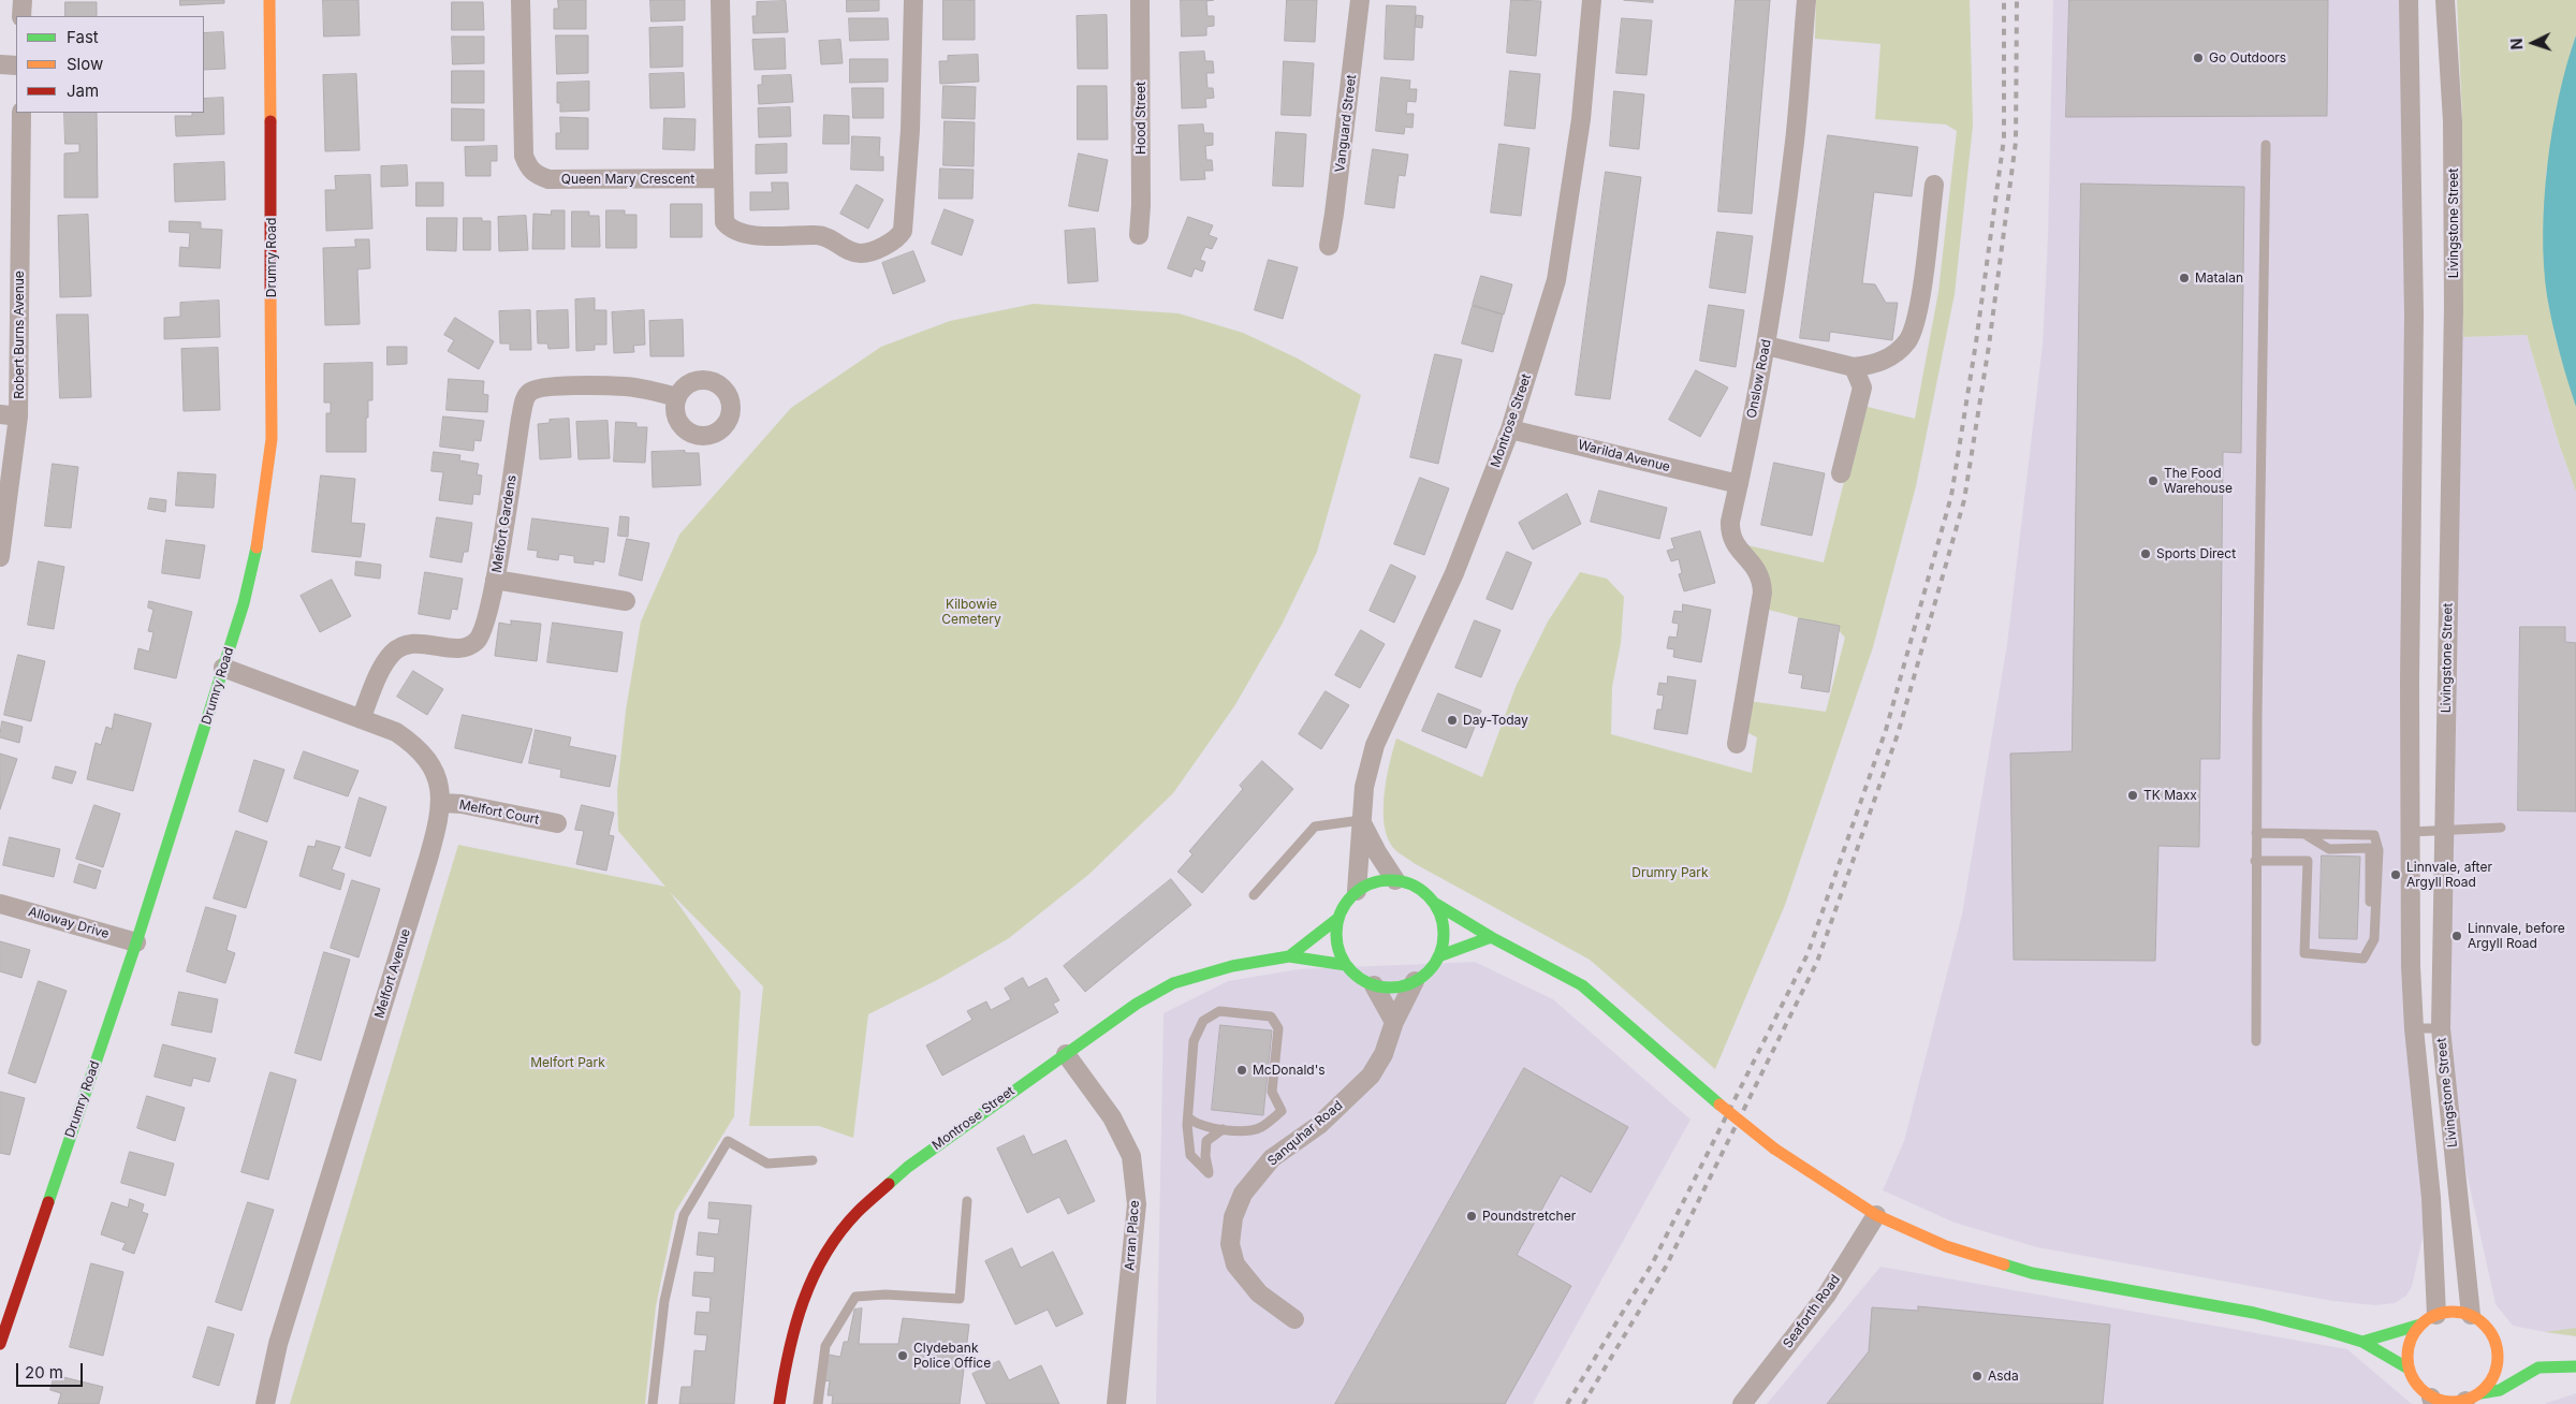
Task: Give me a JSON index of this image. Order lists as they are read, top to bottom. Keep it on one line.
{"streets":{"street":["Hood Street","Vanguard Street","Queen Mary Crescent","Livingstone Street","Drumry Road","Robert Burns Avenue","Onslow Road","Montrose Street","Warilda Avenue","Melfort Gardens","Melfort Court","Alloway Drive","Melfort Avenue","Sanquhar Road","Arran Place","Seaforth Road"]},"crossings":[["Drumry Road","Alloway Drive"],["Drumry Road","Melfort Avenue"],["Onslow Road","Warilda Avenue"],["Montrose Street","Warilda Avenue"],["Montrose Street","Sanquhar Road"],["Montrose Street","Arran Place"],["Melfort Gardens","Melfort Avenue"],["Melfort Court","Melfort Avenue"]],"parks":["Kilbowie Cemetery","Drumry Park","Melfort Park"],"places":["Go Outdoors","Matalan","The Food Warehouse","Sports Direct","Day-Today","TK Maxx","Linnvale, after Argyll Road","Linnvale, before Argyll Road","McDonald's","Poundstretcher","Clydebank Police Office","Asda"],"legend":["Fast","Slow","Jam"],"scale_bar":"20 m","north":"left"}
